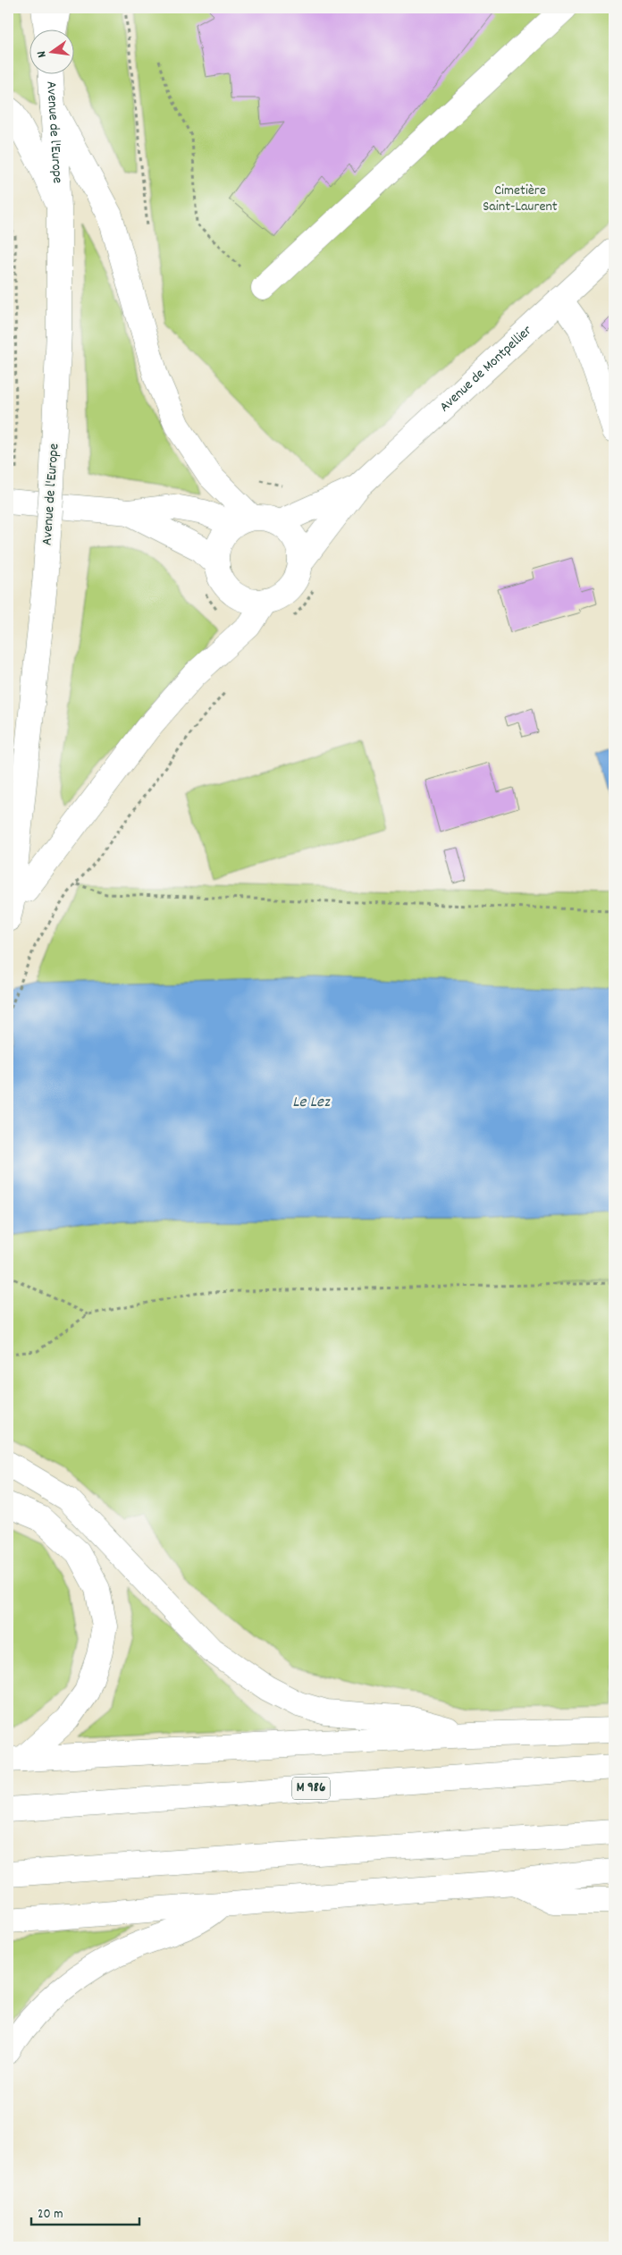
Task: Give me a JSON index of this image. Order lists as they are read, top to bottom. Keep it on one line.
{"streets":{"main road":["Avenue de l'Europe","Avenue de Montpellier","M 986"]},"water":["Le Lez"],"parks":["Cimetière Saint-Laurent"],"scale_bar":"20 m","north":"left"}
